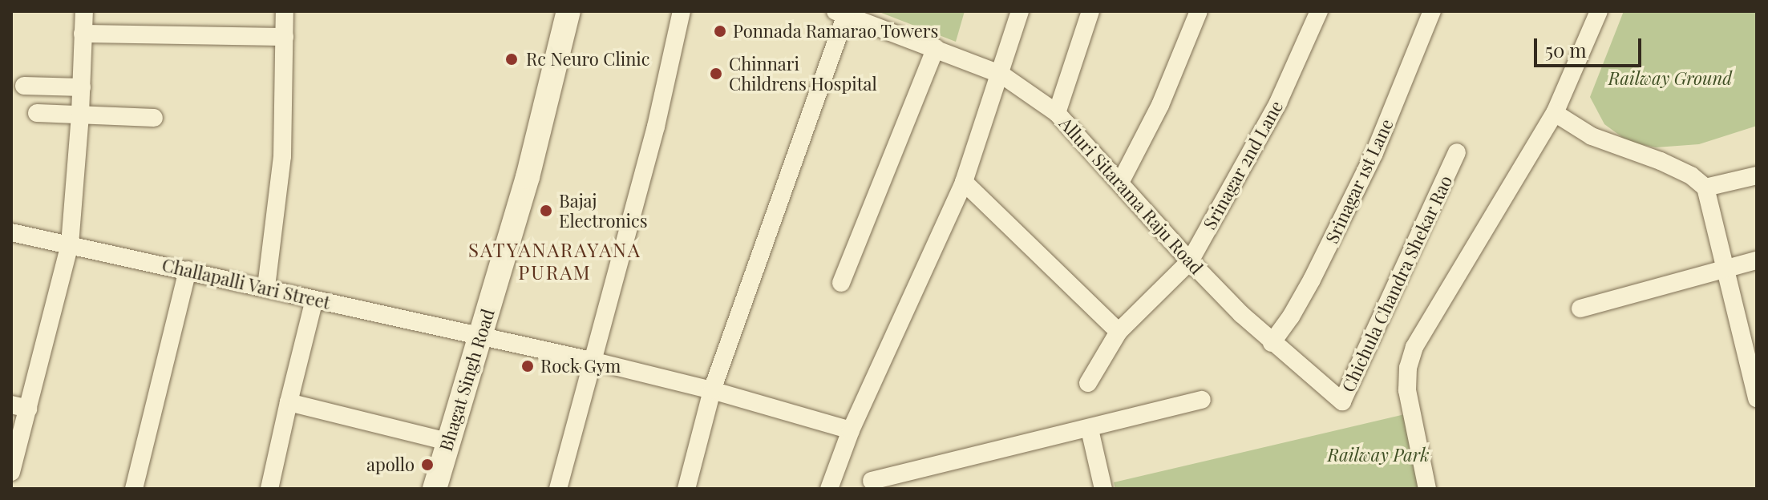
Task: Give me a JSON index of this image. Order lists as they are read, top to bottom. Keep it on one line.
{"streets":{"street":["Srinagar 2nd Lane","Srinagar 1st Lane","Alluri Sitarama Raju Road","Challapalli Vari Street","Chichula Chandra Shekar Rao","Bhagat Singh Road"]},"crossings":[["Srinagar 2nd Lane","Alluri Sitarama Raju Road"],["Srinagar 1st Lane","Alluri Sitarama Raju Road"],["Srinagar 1st Lane","Chichula Chandra Shekar Rao"],["Alluri Sitarama Raju Road","Chichula Chandra Shekar Rao"],["Challapalli Vari Street","Bhagat Singh Road"]],"districts":["SATYANARAYANA PURAM"],"parks":["Railway Ground","Railway Park"],"places":["Ponnada Ramarao Towers","Rc Neuro Clinic","Chinnari Childrens Hospital","Bajaj Electronics","Rock Gym","apollo"],"scale_bar":"50 m"}
